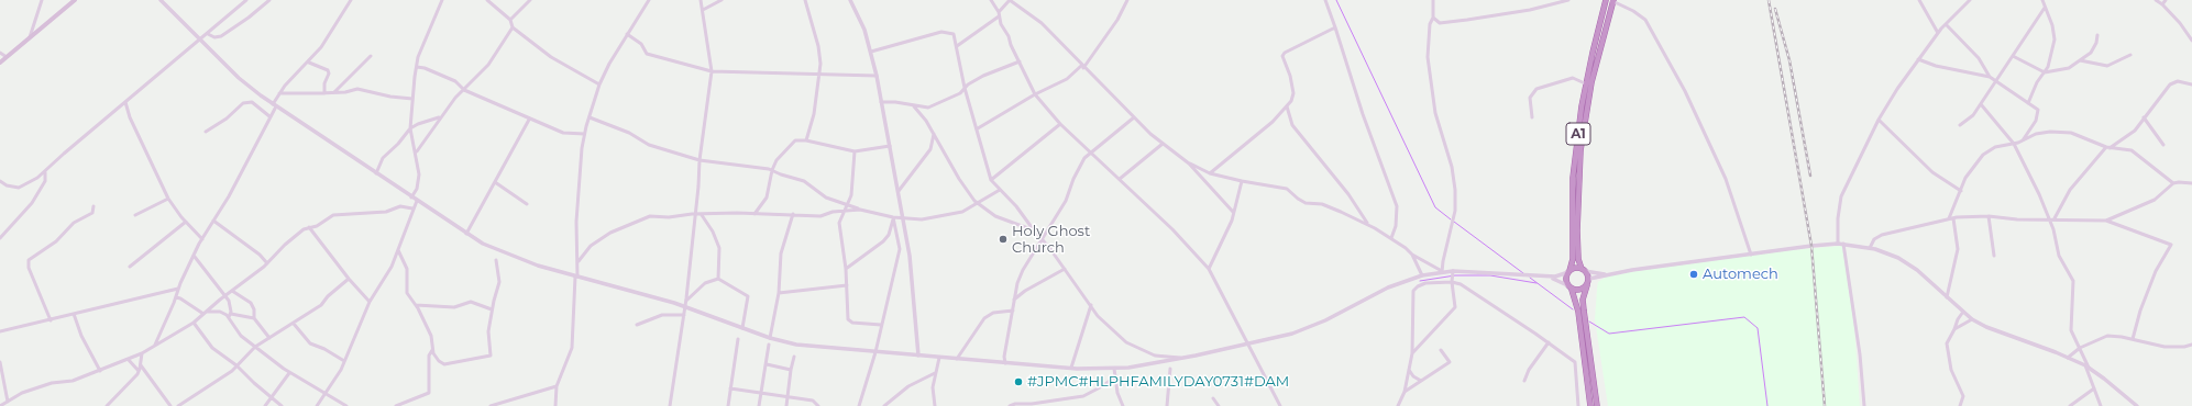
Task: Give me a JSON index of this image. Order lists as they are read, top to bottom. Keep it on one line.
{"streets":{"highway":["A1"]},"places":["Holy Ghost Church","Automech","#JPMC#HLPHFAMILYDAY0731#DAM"]}
